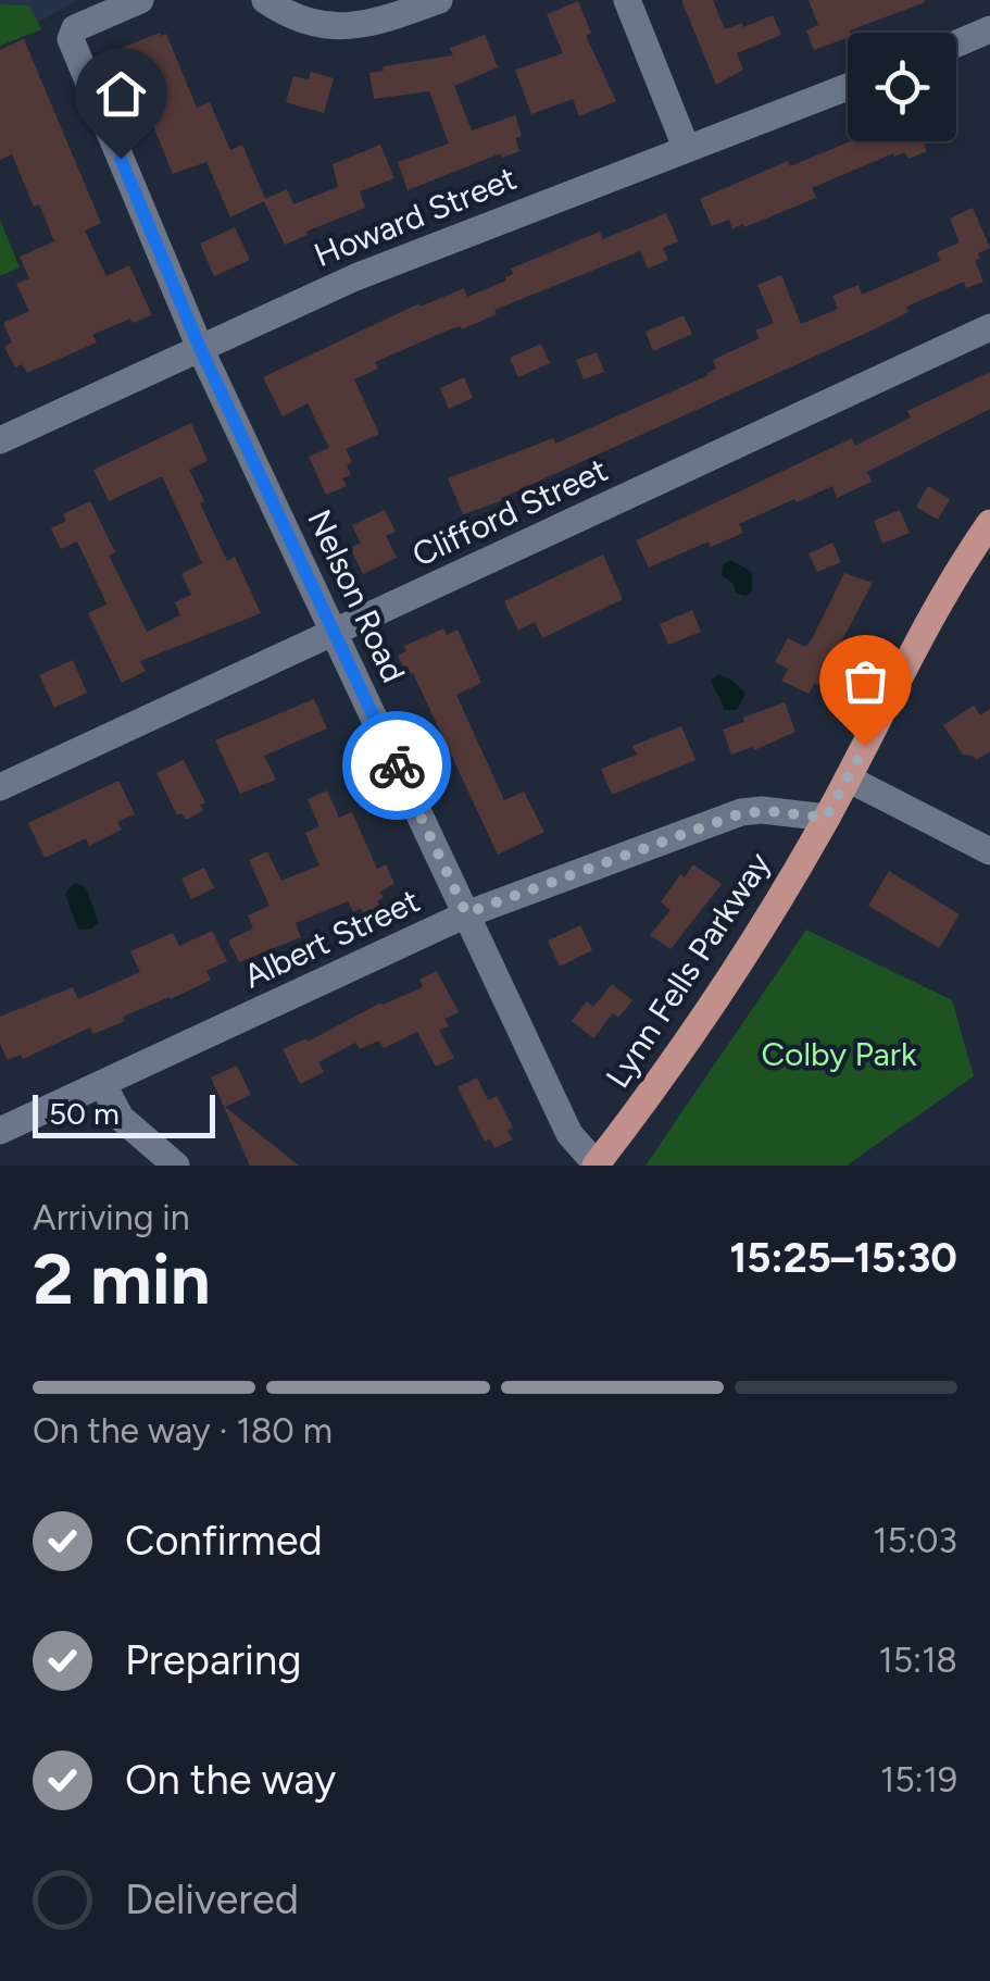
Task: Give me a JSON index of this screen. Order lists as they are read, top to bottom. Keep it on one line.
{"streets":{"main road":["Lynn Fells Parkway"],"street":["Howard Street","Clifford Street","Nelson Road","Albert Street"]},"crossings":[["Howard Street","Nelson Road"],["Clifford Street","Nelson Road"],["Nelson Road","Albert Street"],["Nelson Road","Lynn Fells Parkway"],["Albert Street","Lynn Fells Parkway"]],"parks":["Colby Park"],"scale_bar":"50 m","page":{"scale":"50 m","heading":["2 min","Arriving in","15:25–15:30"],"bar":"On the way · 180 m","list":[["Confirmed","15:03"],["Preparing","15:18"],["On the way","15:19"],"Delivered"]}}
